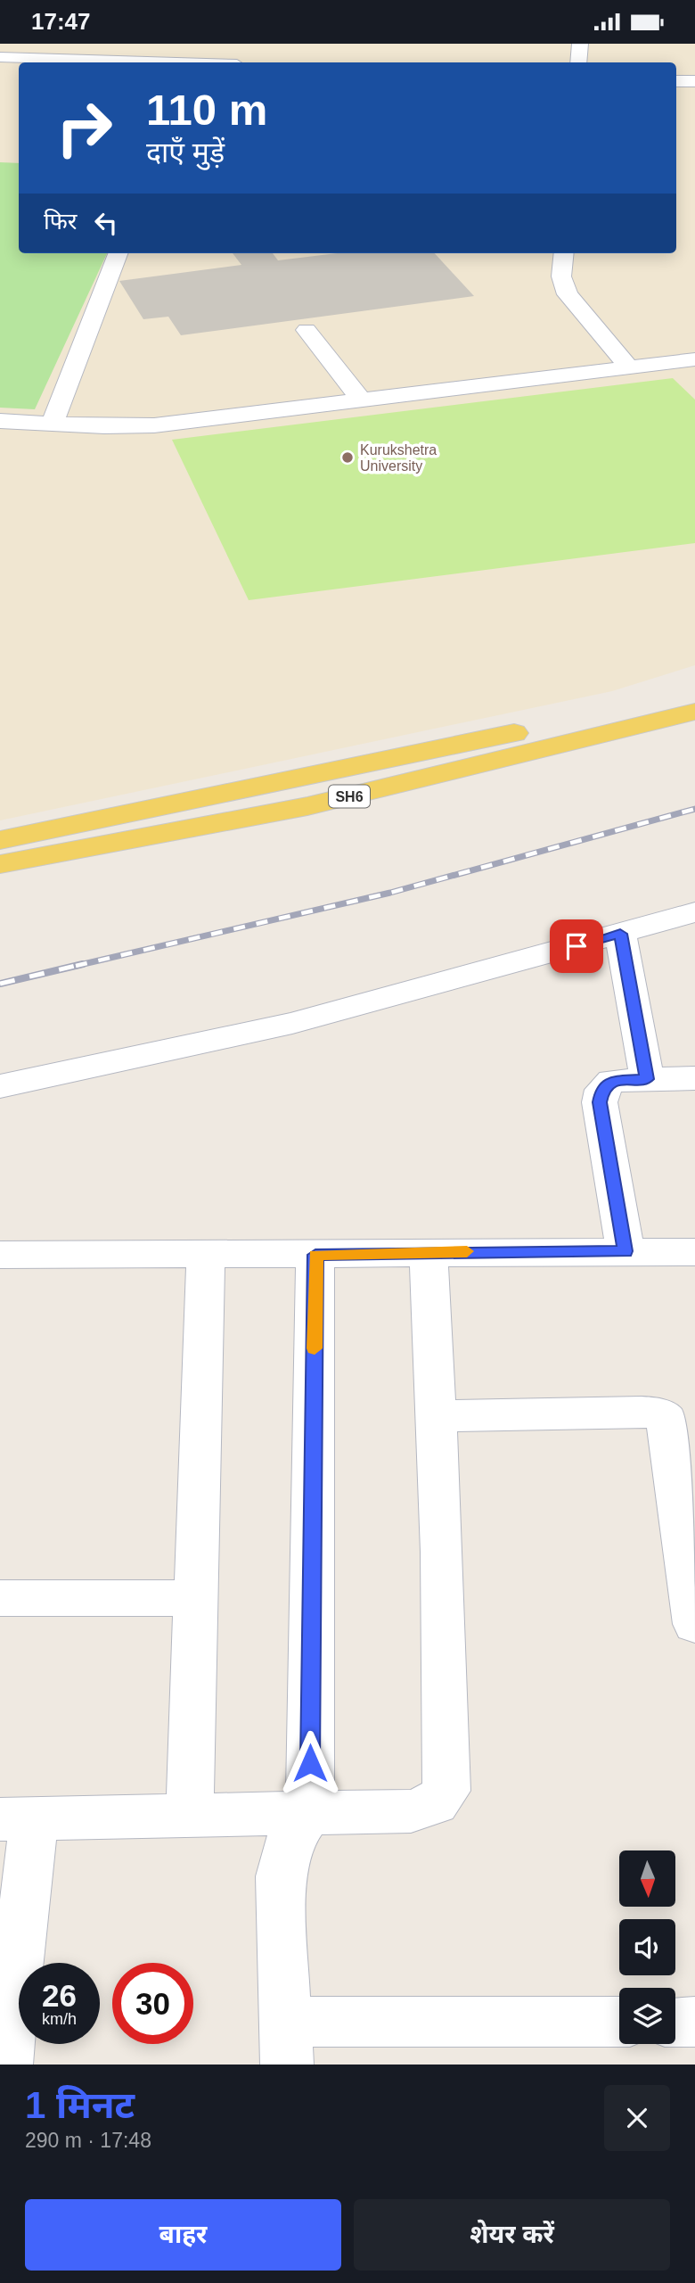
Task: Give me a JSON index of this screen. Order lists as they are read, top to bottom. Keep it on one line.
{"streets":{"main road":["SH6"]},"places":["Kurukshetra University"],"north":"bottom","page":{"status":"17:47","turn":["110 m","दाएँ मुड़ें"],"then":"फिर","speed":"26 km/h","limit":"30","heading":["1 मिनट","290 m · 17:48"],"buttons":["बाहर","शेयर करें"]}}
